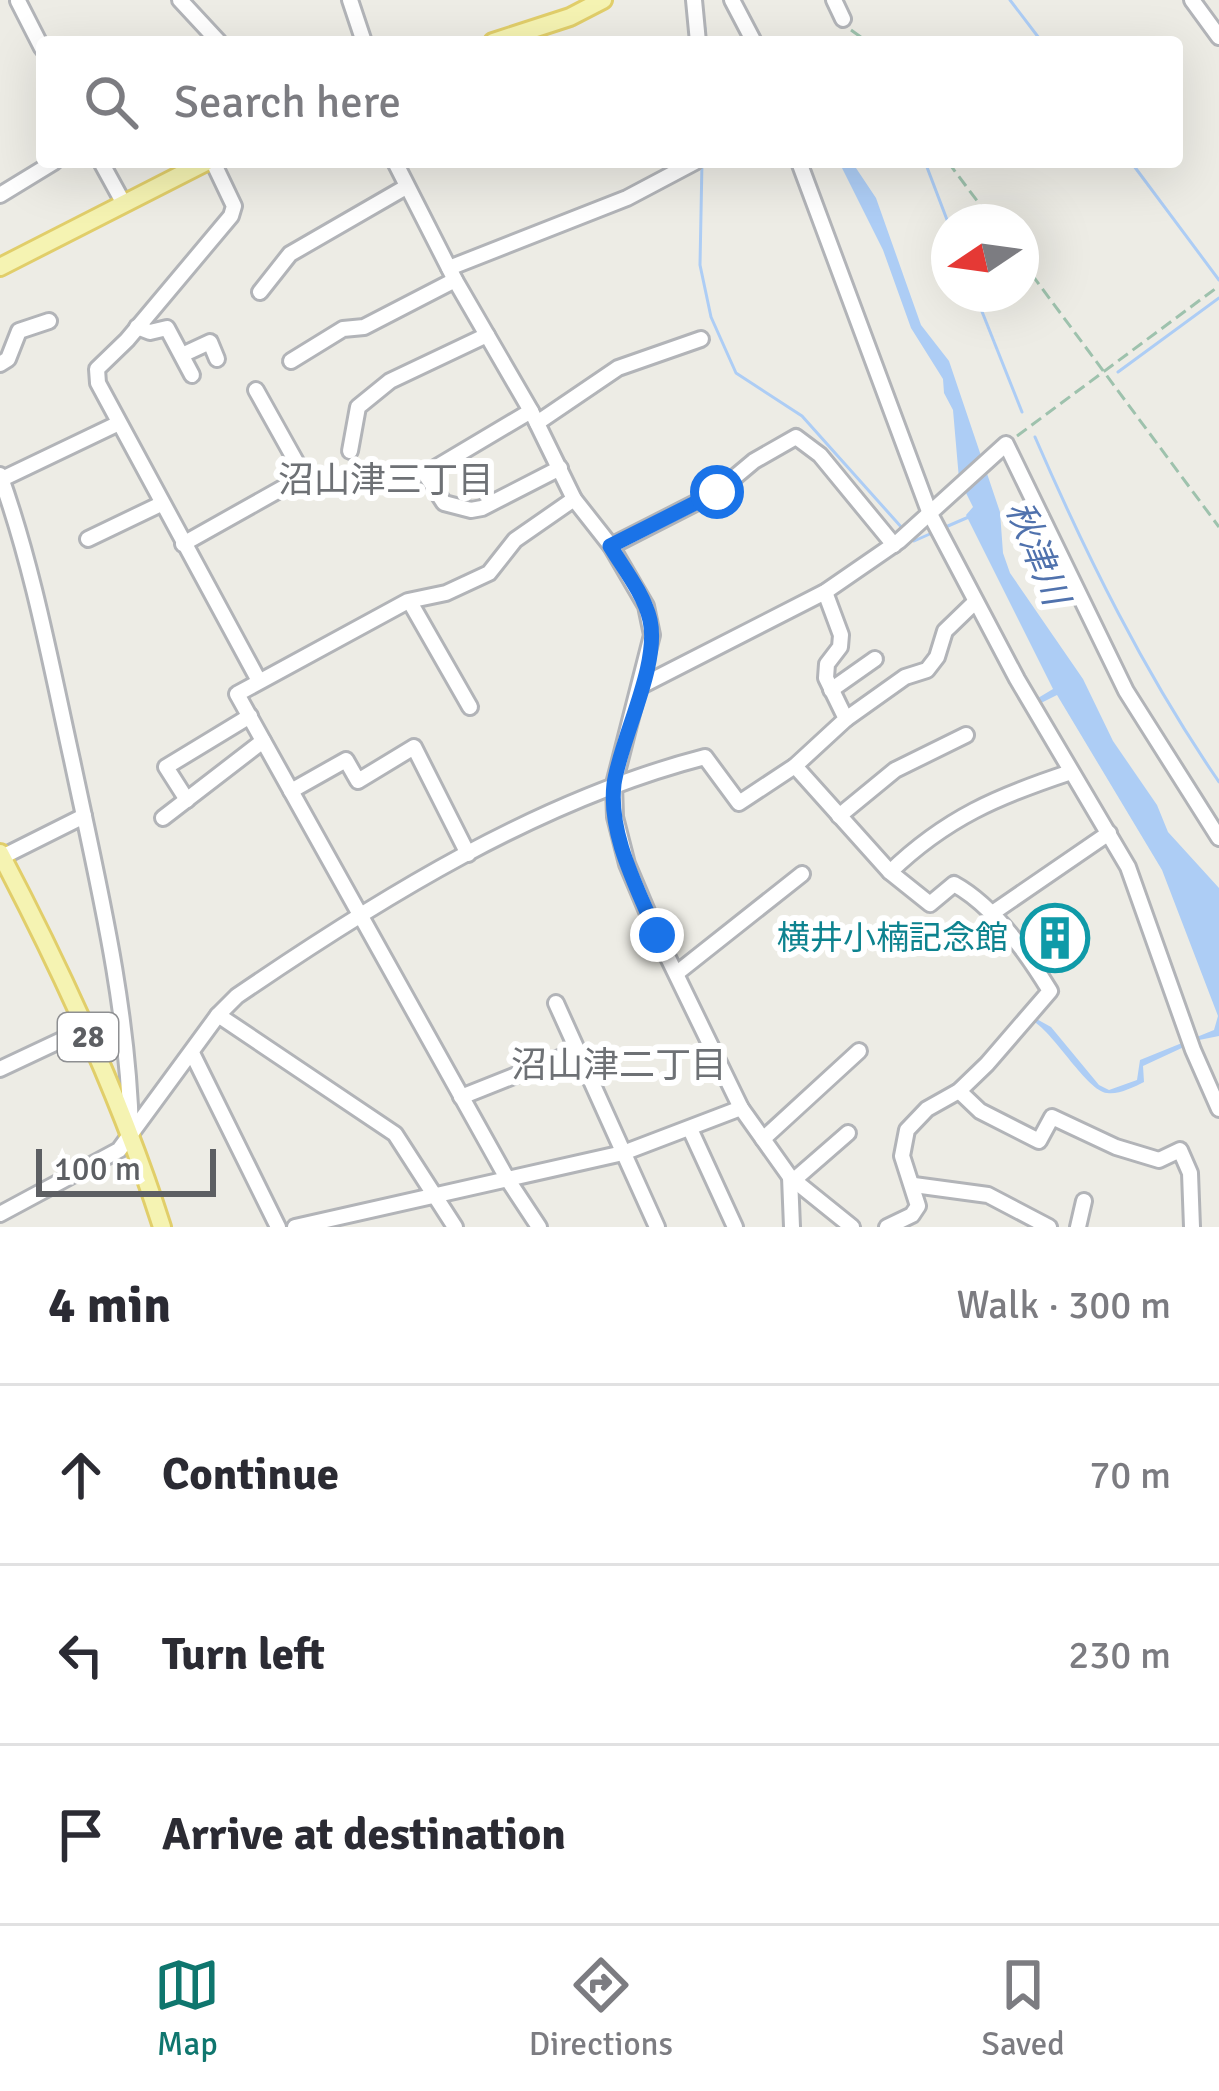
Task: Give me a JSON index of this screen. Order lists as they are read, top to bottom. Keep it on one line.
{"streets":{"main road":["28"]},"districts":["沼山津三丁目","沼山津二丁目"],"water":["秋津川"],"places":{"building":["横井小楠記念館"]},"scale_bar":"100 m","north":"left","page":{"search":"Search here","scale":"100 m","heading":["4 min","Walk · 300 m"],"list":[["Continue","70 m"],["Turn left","230 m"],"Arrive at destination"],"nav":["Map","Directions","Saved"]}}
